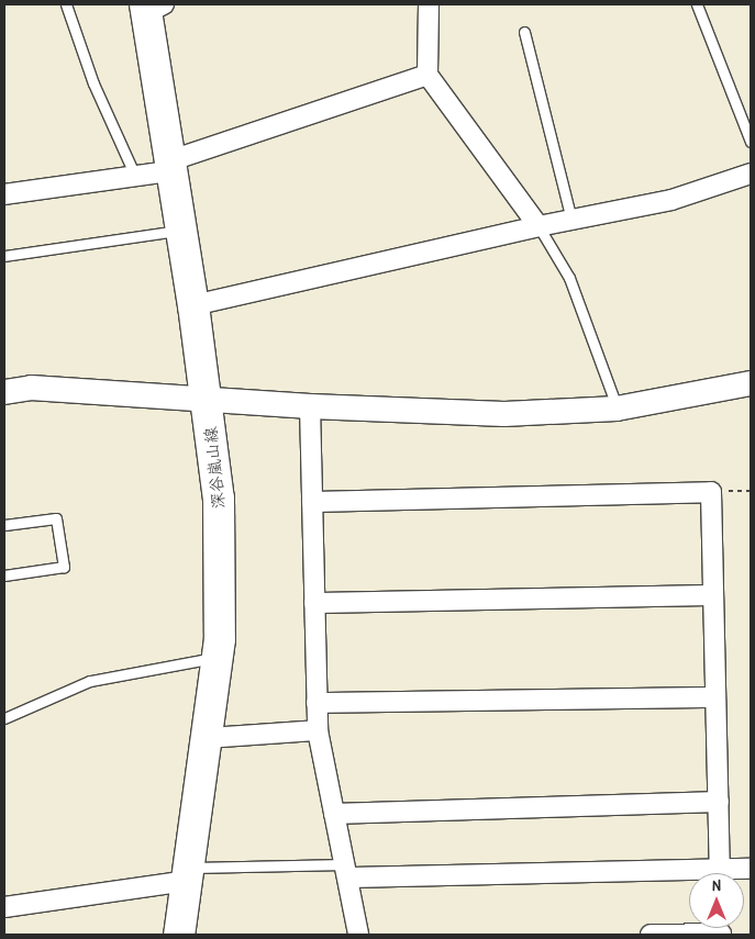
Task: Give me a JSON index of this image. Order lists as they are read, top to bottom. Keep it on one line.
{"streets":{"main road":["深谷嵐山線"]},"north":"top"}
